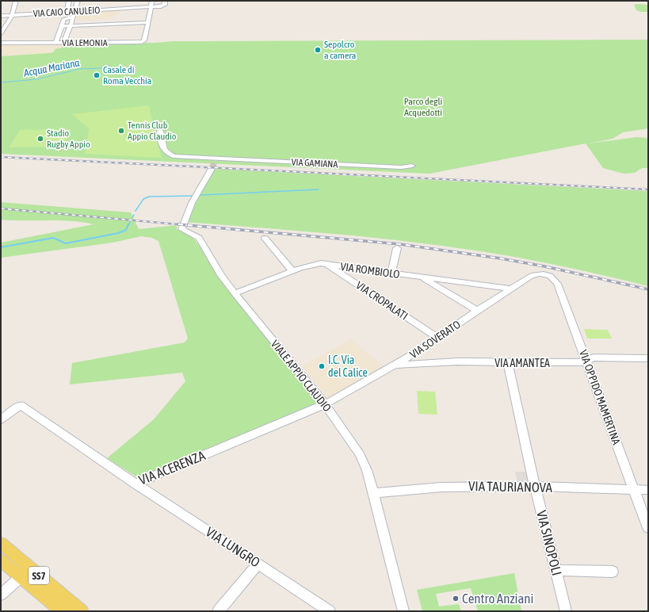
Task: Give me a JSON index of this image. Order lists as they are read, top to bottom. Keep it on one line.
{"streets":{"main road":["SS7"],"street":["VIA CAIO CANULEIO","VIA LEMONIA","VIA GAMIANA","VIA ROMBIOLO","VIA CROPALATI","VIA SOVERATO","VIA AMANTEA","VIALE APPIO CLAUDIO","VIA OPPIDO MAMERTINA","VIA ACERENZA","VIA TAURIANOVA","VIA SINOPOLI","VIA LUNGRO"]},"crossings":[["VIA GAMIANA","VIALE APPIO CLAUDIO"],["VIA ROMBIOLO","VIA CROPALATI"],["VIA ROMBIOLO","VIA SOVERATO"],["VIA ROMBIOLO","VIALE APPIO CLAUDIO"],["VIA CROPALATI","VIA SOVERATO"],["VIA SOVERATO","VIA AMANTEA"],["VIA SOVERATO","VIALE APPIO CLAUDIO"],["VIA SOVERATO","VIA OPPIDO MAMERTINA"],["VIA SOVERATO","VIA ACERENZA"],["VIA AMANTEA","VIA OPPIDO MAMERTINA"],["VIA AMANTEA","VIA SINOPOLI"],["VIALE APPIO CLAUDIO","VIA ACERENZA"],["VIALE APPIO CLAUDIO","VIA TAURIANOVA"],["VIA OPPIDO MAMERTINA","VIA TAURIANOVA"],["VIA ACERENZA","VIA LUNGRO"],["VIA TAURIANOVA","VIA SINOPOLI"]],"water":["Acqua Mariana"],"parks":["Parco degli Acquedotti"],"places":["Sepolcro a camera","Casale di Roma Vecchia","Tennis Club Appio Claudio","Stadio Rugby Appio","I.C. Via del Calice","Centro Anziani"]}
